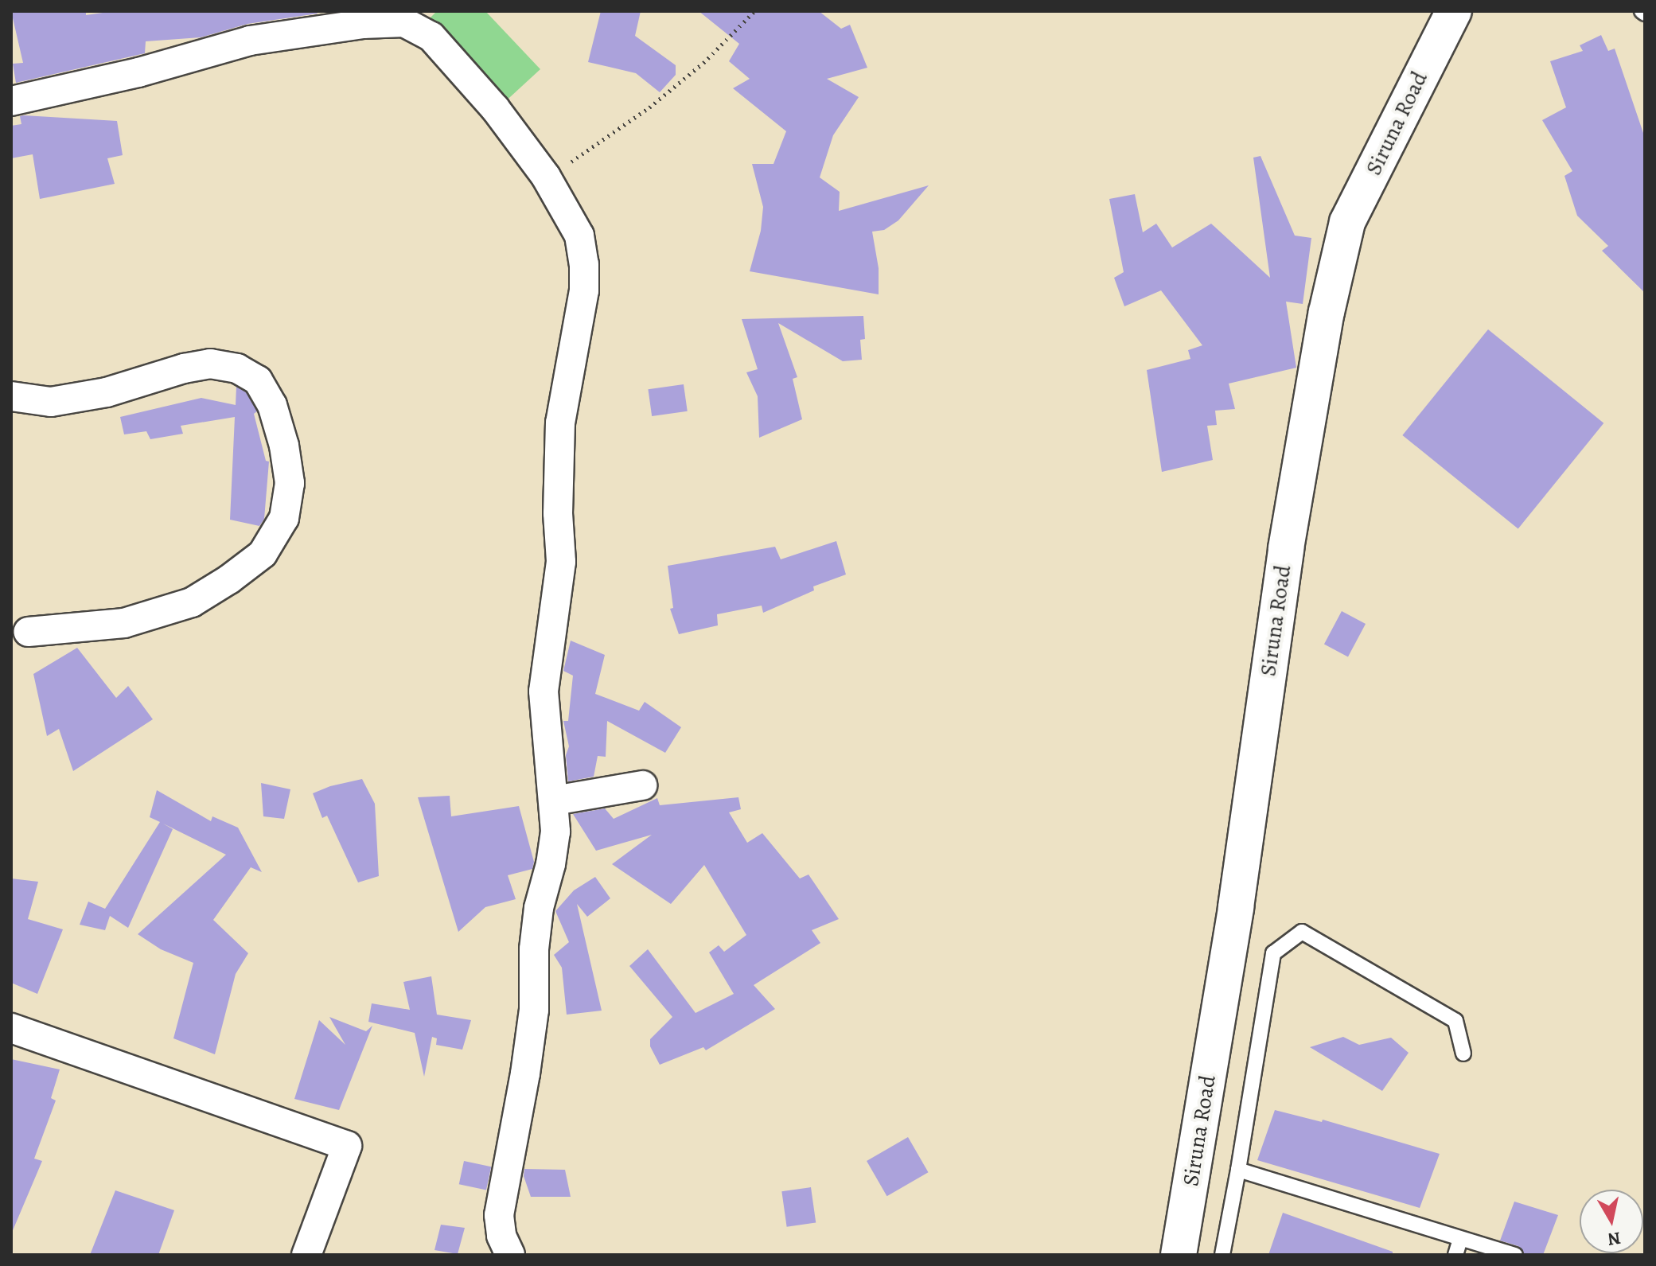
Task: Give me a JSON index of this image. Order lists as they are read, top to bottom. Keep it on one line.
{"streets":{"street":["Siruna Road"]},"north":"bottom"}
